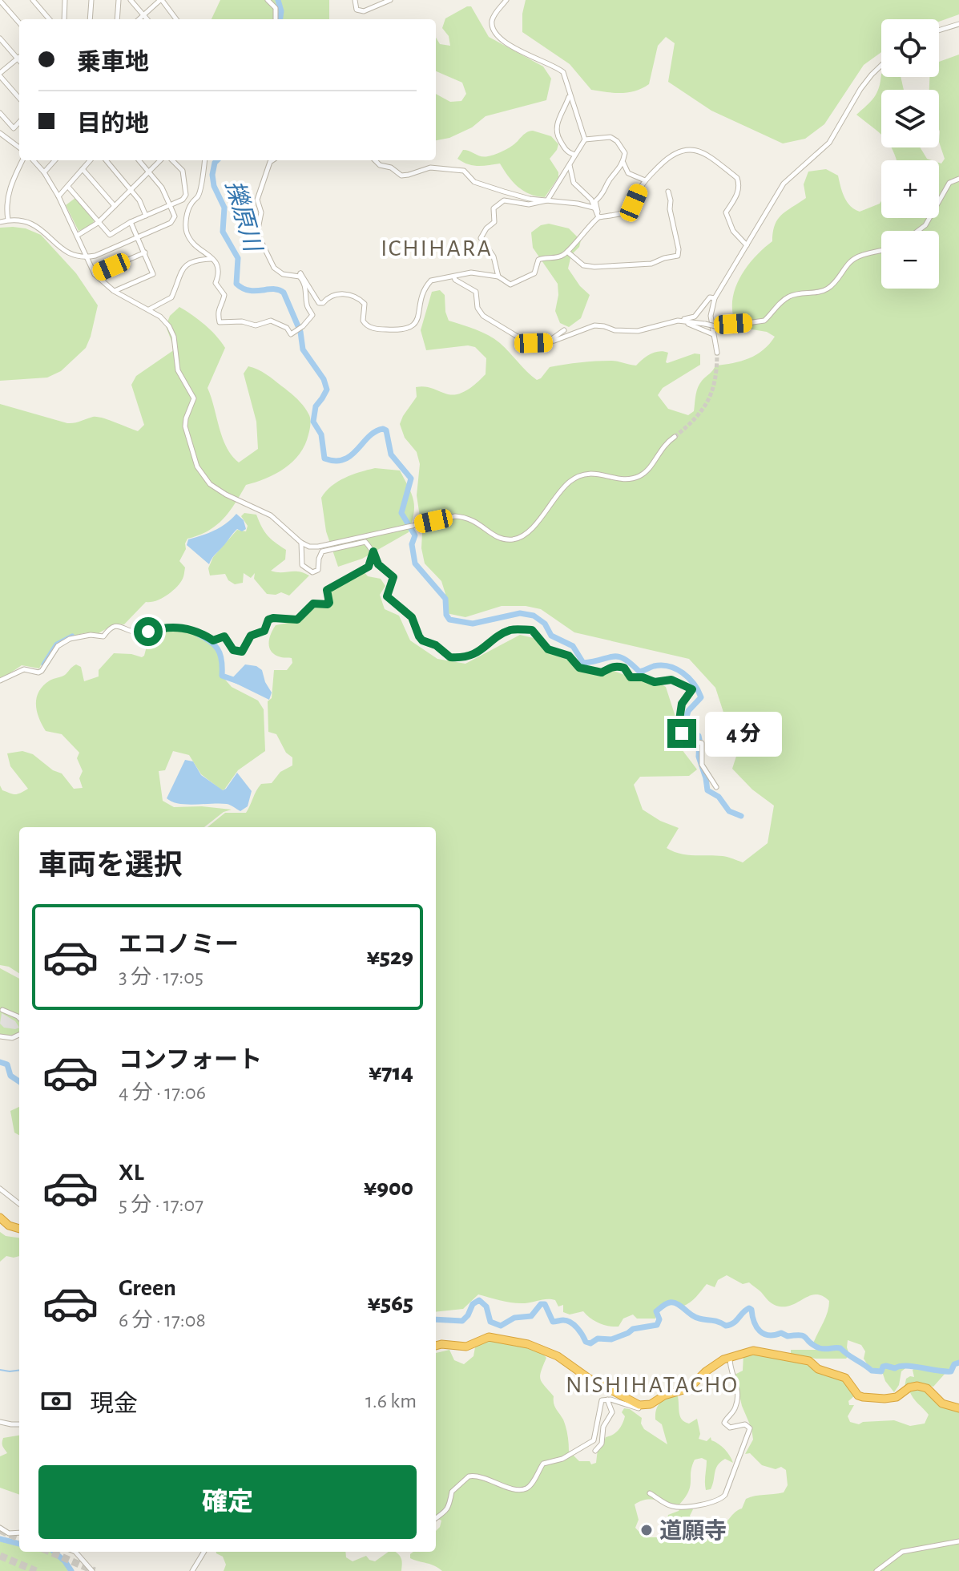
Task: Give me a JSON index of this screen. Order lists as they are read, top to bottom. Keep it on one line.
{"districts":["ICHIHARA","NISHIHATACHO"],"water":["擽原川"],"places":["道願寺"],"page":{"map_buttons":["+","−"],"banner":["乗車地","目的地"],"bubble":"4 分","heading":"車両を選択","list":[{"name":"エコノミー","note":"3 分 · 17:05","value":"¥529"},{"name":"コンフォート","note":"4 分 · 17:06","value":"¥714"},{"name":"XL","note":"5 分 · 17:07","value":"¥900"},{"name":"Green","note":"6 分 · 17:08","value":"¥565"}],"pay":["現金","1.6 km"],"buttons":"確定"}}
